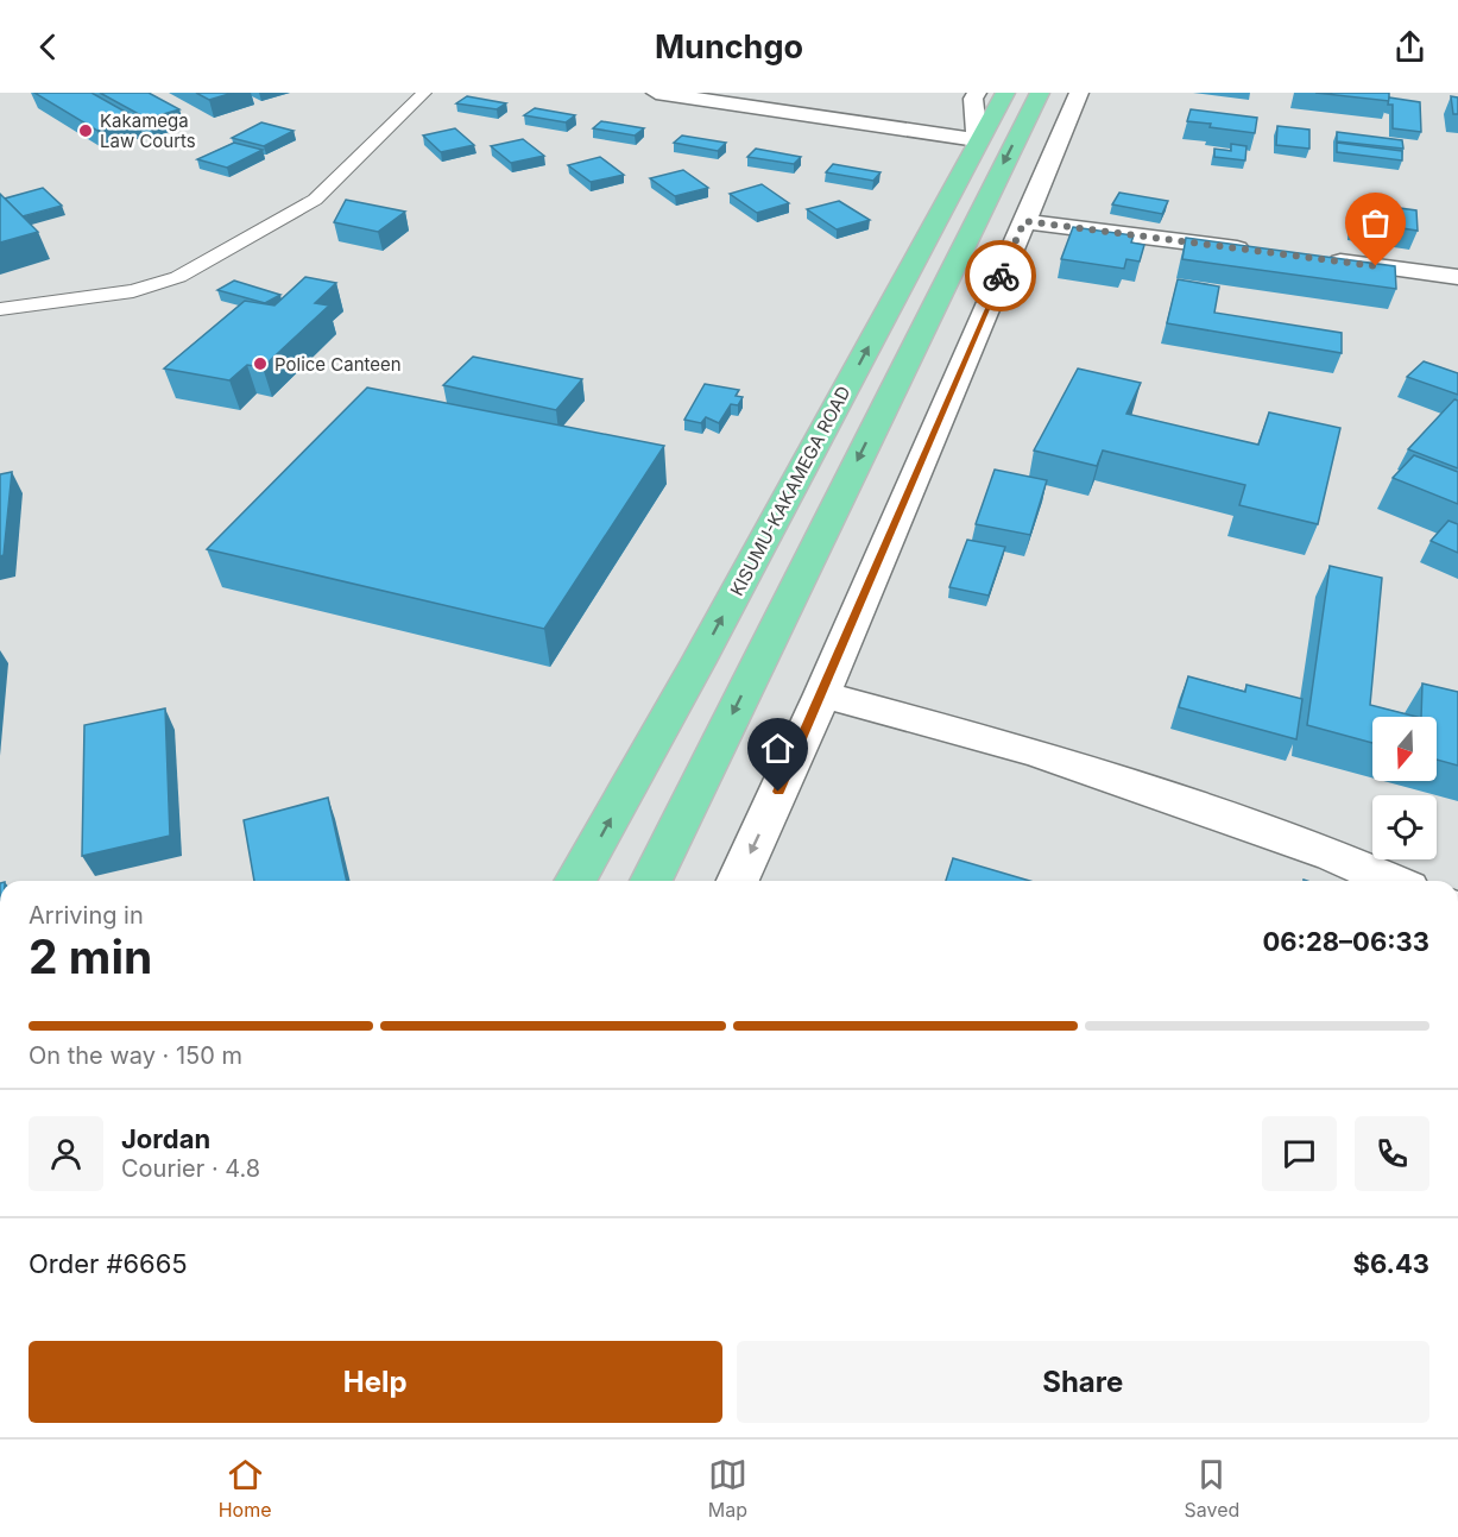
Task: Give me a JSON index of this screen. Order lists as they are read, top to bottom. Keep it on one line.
{"streets":{"highway":["KISUMU-KAKAMEGA ROAD"]},"places":["Kakamega Law Courts","Police Canteen"],"north":"bottom","page":{"header":"Munchgo","heading":["2 min","Arriving in","06:28–06:33"],"panel":["Jordan","Courier · 4.8","Order #6665","$6.43"],"bar":"On the way · 150 m","buttons":["Help","Share"],"tabs":["Home","Map","Saved"]}}
